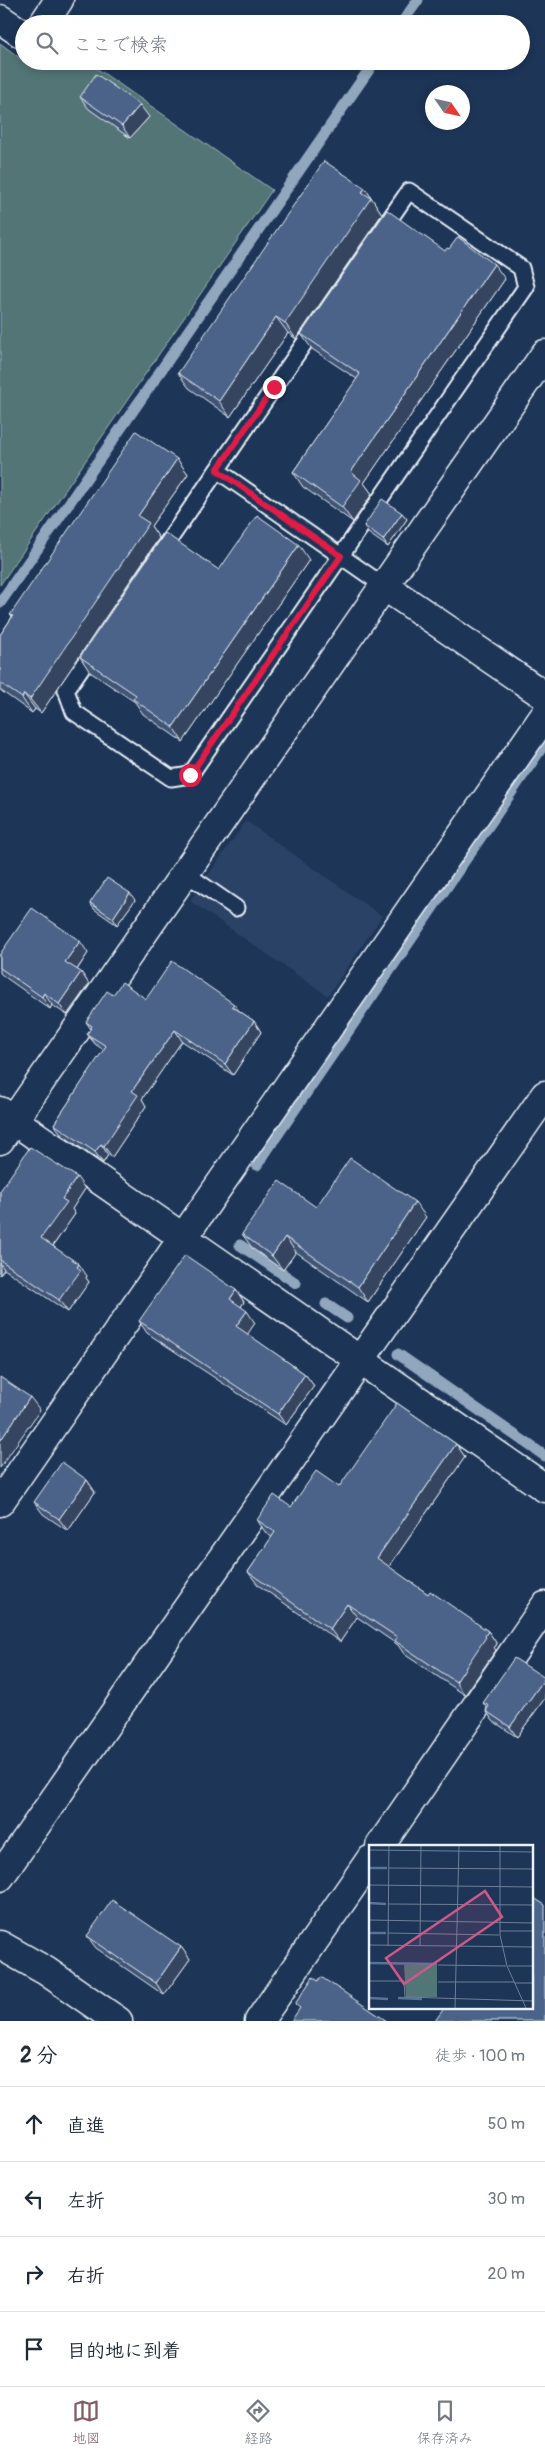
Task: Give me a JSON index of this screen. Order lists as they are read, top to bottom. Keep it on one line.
{"north":"bottom right","page":{"search":"ここで検索","heading":["2 分","徒歩 · 100 m"],"list":[["直進","50 m"],["左折","30 m"],["右折","20 m"],"目的地に到着"],"nav":["地図","経路","保存済み"]}}
